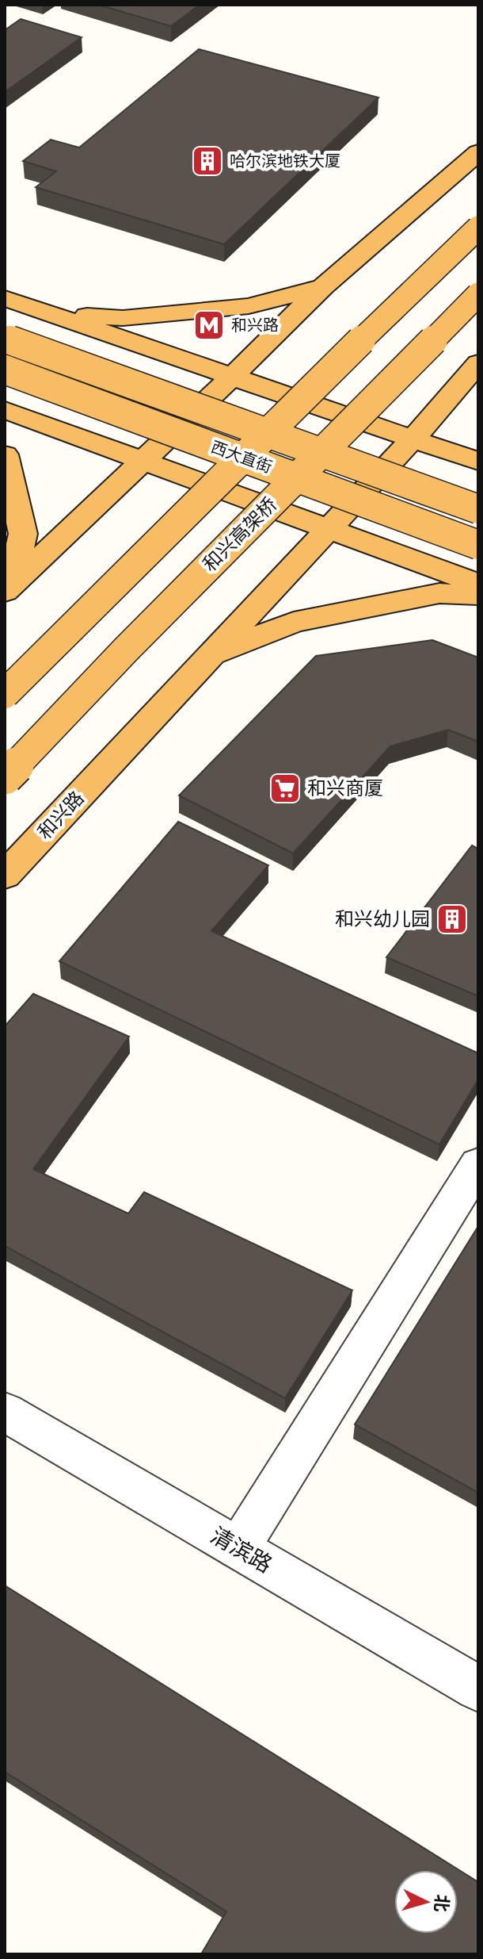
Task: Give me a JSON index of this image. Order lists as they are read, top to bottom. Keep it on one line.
{"streets":{"highway":["西大直街","和兴高架桥","和兴路"],"street":["清滨路"]},"places":{"building":["哈尔滨地铁大厦","和兴幼儿园"],"metro station":["和兴路"],"supermarket":["和兴商厦"]},"north":"right"}
